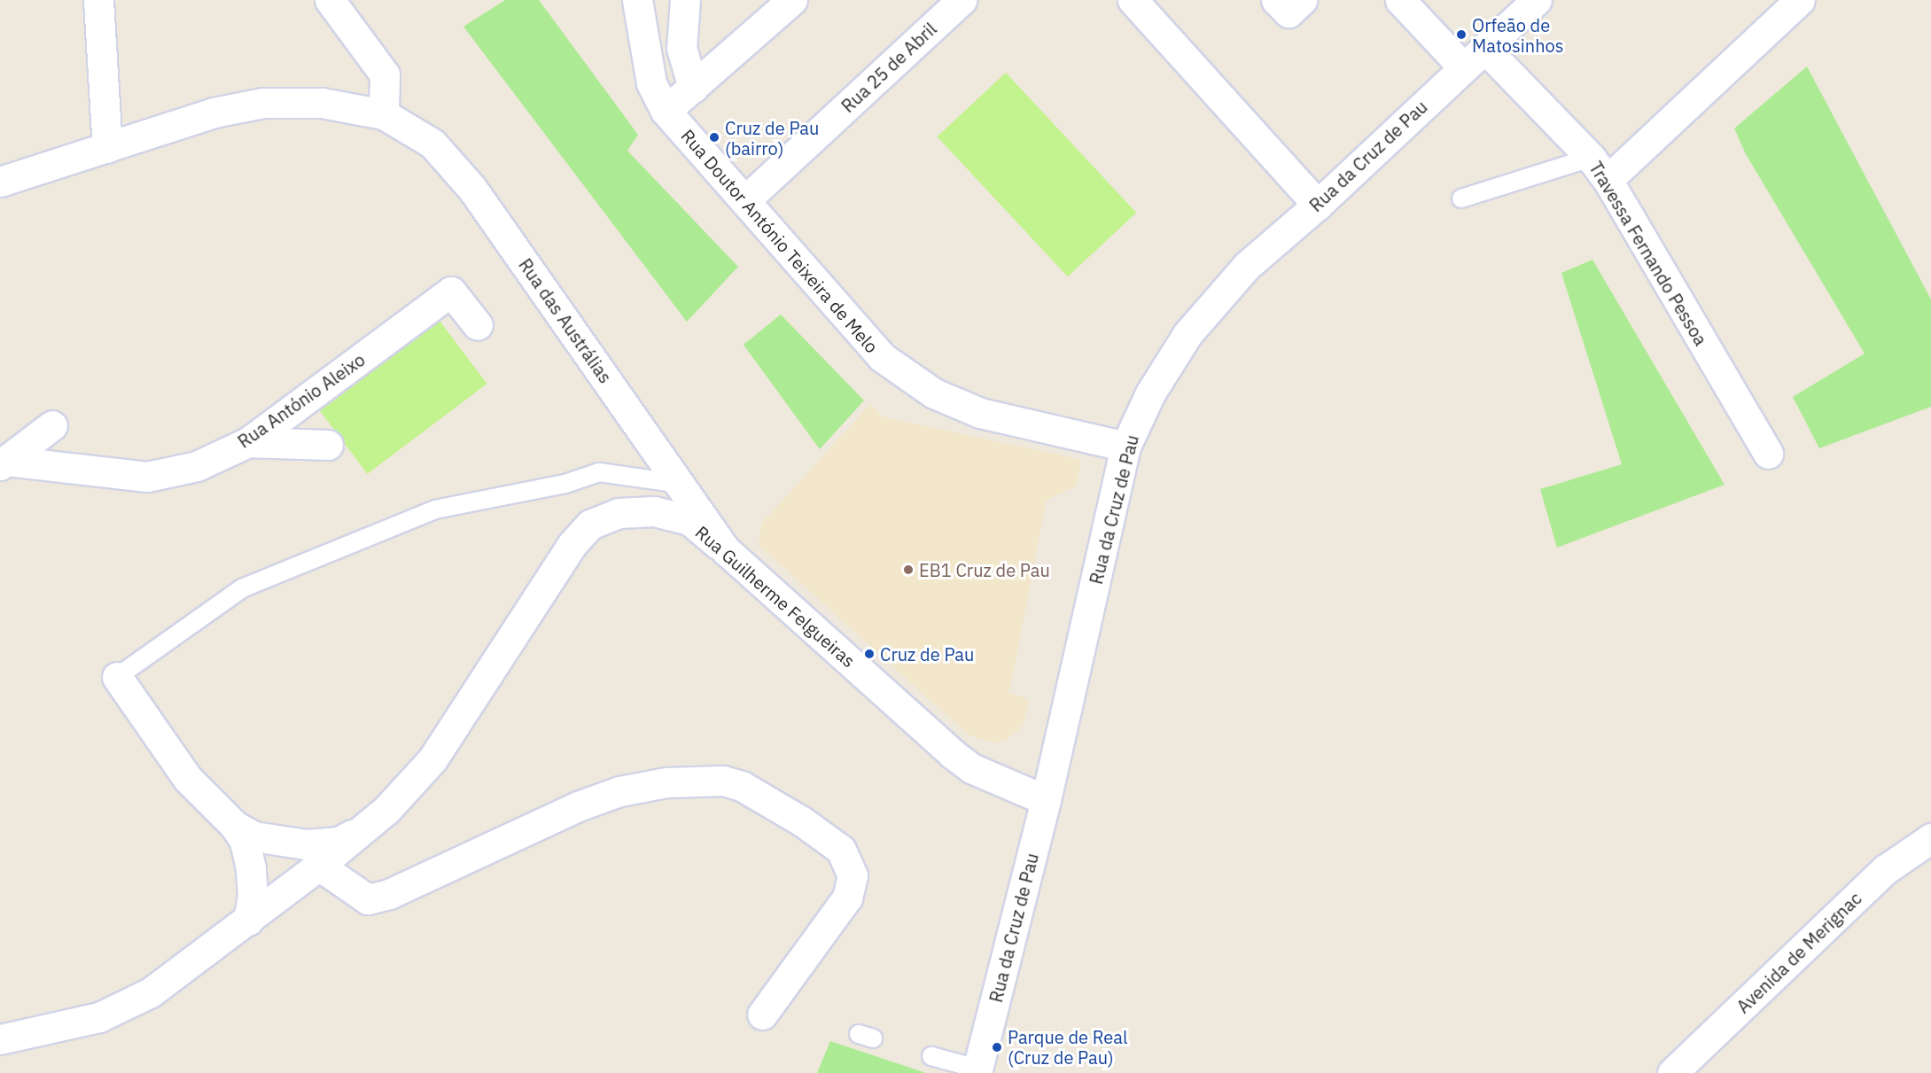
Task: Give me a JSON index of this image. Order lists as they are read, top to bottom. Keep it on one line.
{"streets":{"street":["Rua 25 de Abril","Rua da Cruz de Pau","Rua Doutor António Teixeira de Melo","Travessa Fernando Pessoa","Rua das Austrálias","Rua António Aleixo","Rua Guilherme Felgueiras","Avenida de Merignac"]},"crossings":[["Rua 25 de Abril","Rua Doutor António Teixeira de Melo"],["Rua da Cruz de Pau","Rua Doutor António Teixeira de Melo"],["Rua da Cruz de Pau","Travessa Fernando Pessoa"],["Rua da Cruz de Pau","Rua Guilherme Felgueiras"],["Rua das Austrálias","Rua Guilherme Felgueiras"]],"places":["Orfeão de Matosinhos","Cruz de Pau (bairro)","EB1 Cruz de Pau","Cruz de Pau","Parque de Real (Cruz de Pau)"]}
